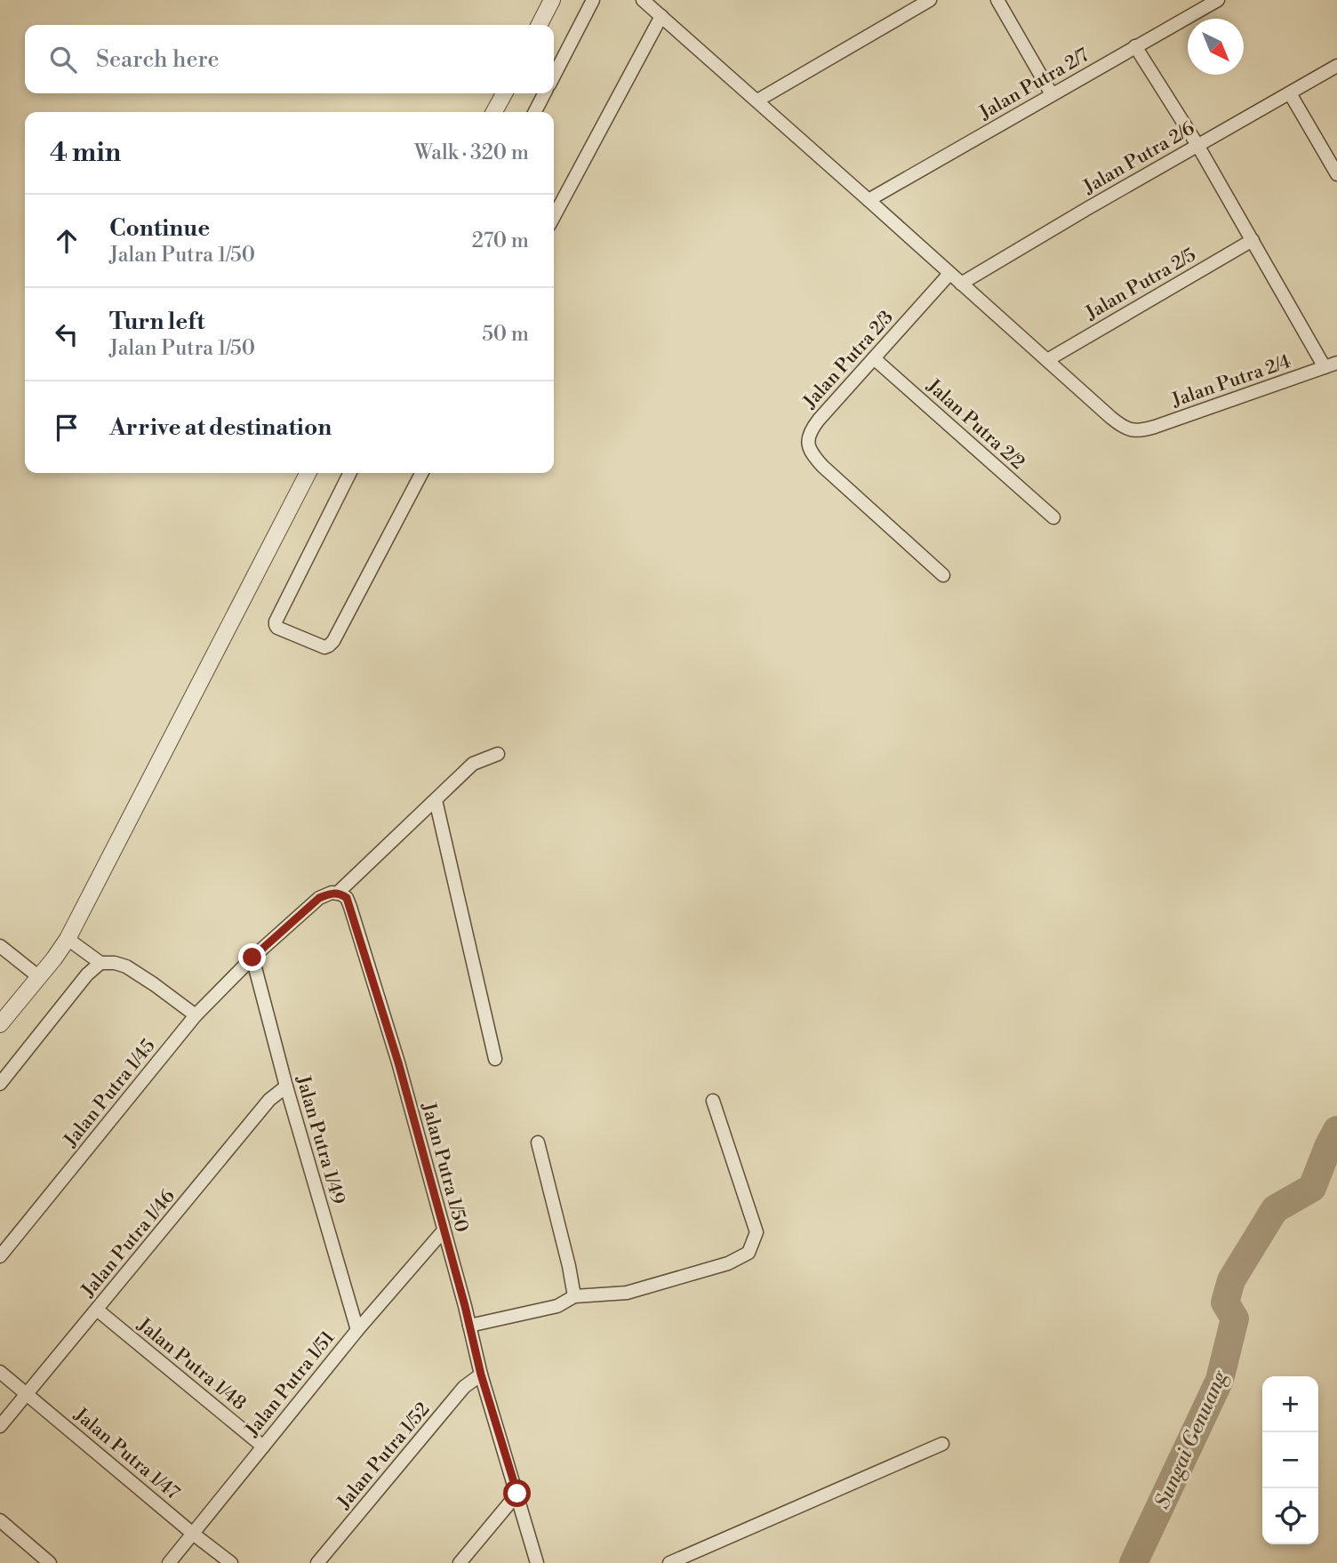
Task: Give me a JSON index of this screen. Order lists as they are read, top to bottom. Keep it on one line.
{"streets":{"street":["Jalan Putra 2/7","Jalan Putra 2/6","Jalan Putra 2/5","Jalan Putra 2/3","Jalan Putra 2/4","Jalan Putra 2/2","Jalan Putra 1/45","Jalan Putra 1/49","Jalan Putra 1/50","Jalan Putra 1/46","Jalan Putra 1/48","Jalan Putra 1/51","Jalan Putra 1/47","Jalan Putra 1/52"]},"crossings":[["Jalan Putra 2/5","Jalan Putra 2/4"],["Jalan Putra 2/3","Jalan Putra 2/2"],["Jalan Putra 1/45","Jalan Putra 1/49"],["Jalan Putra 1/49","Jalan Putra 1/46"],["Jalan Putra 1/49","Jalan Putra 1/51"],["Jalan Putra 1/50","Jalan Putra 1/51"],["Jalan Putra 1/50","Jalan Putra 1/52"],["Jalan Putra 1/46","Jalan Putra 1/48"],["Jalan Putra 1/46","Jalan Putra 1/47"],["Jalan Putra 1/48","Jalan Putra 1/51"],["Jalan Putra 1/51","Jalan Putra 1/47"]],"water":["Sungai Genuang"],"north":"bottom right","page":{"search":"Search here","heading":["4 min","Walk · 320 m"],"list":[["Continue","Jalan Putra 1/50","270 m"],["Turn left","Jalan Putra 1/50","50 m"],"Arrive at destination"],"map_buttons":["+","−"]}}
